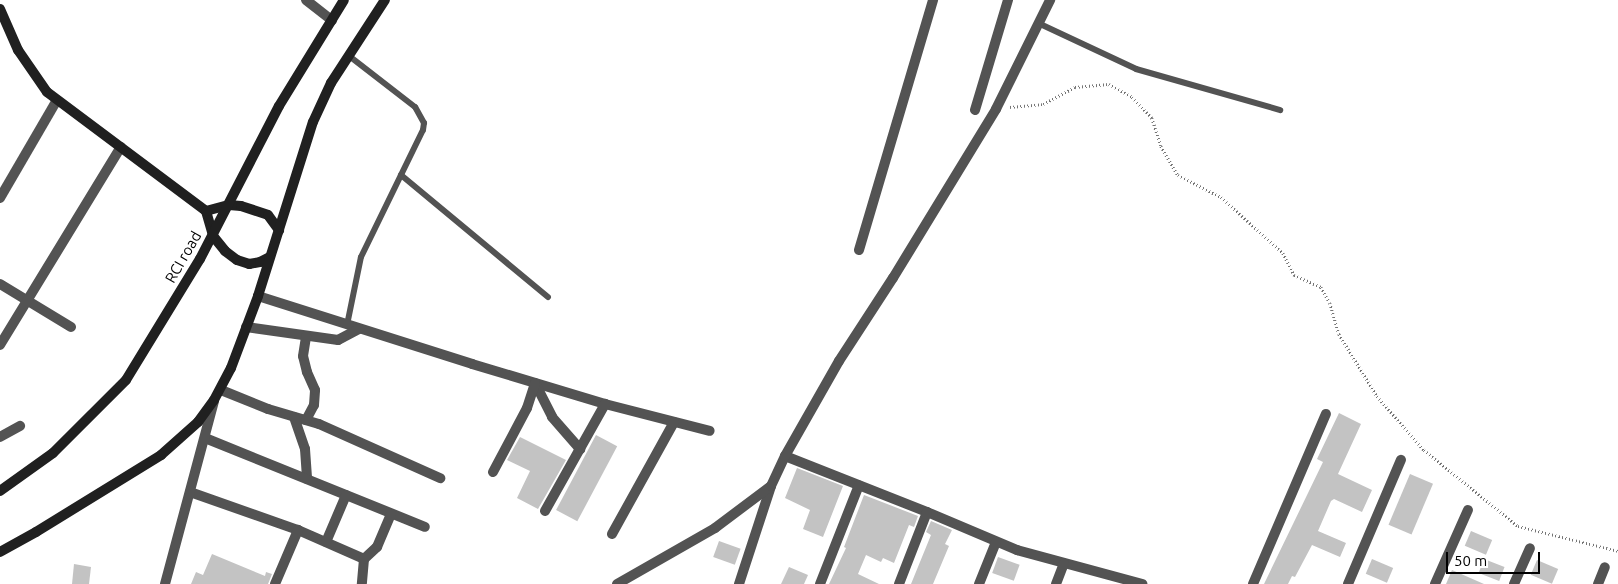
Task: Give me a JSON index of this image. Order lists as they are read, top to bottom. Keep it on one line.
{"streets":{"main road":["RCI road"]},"scale_bar":"50 m"}
